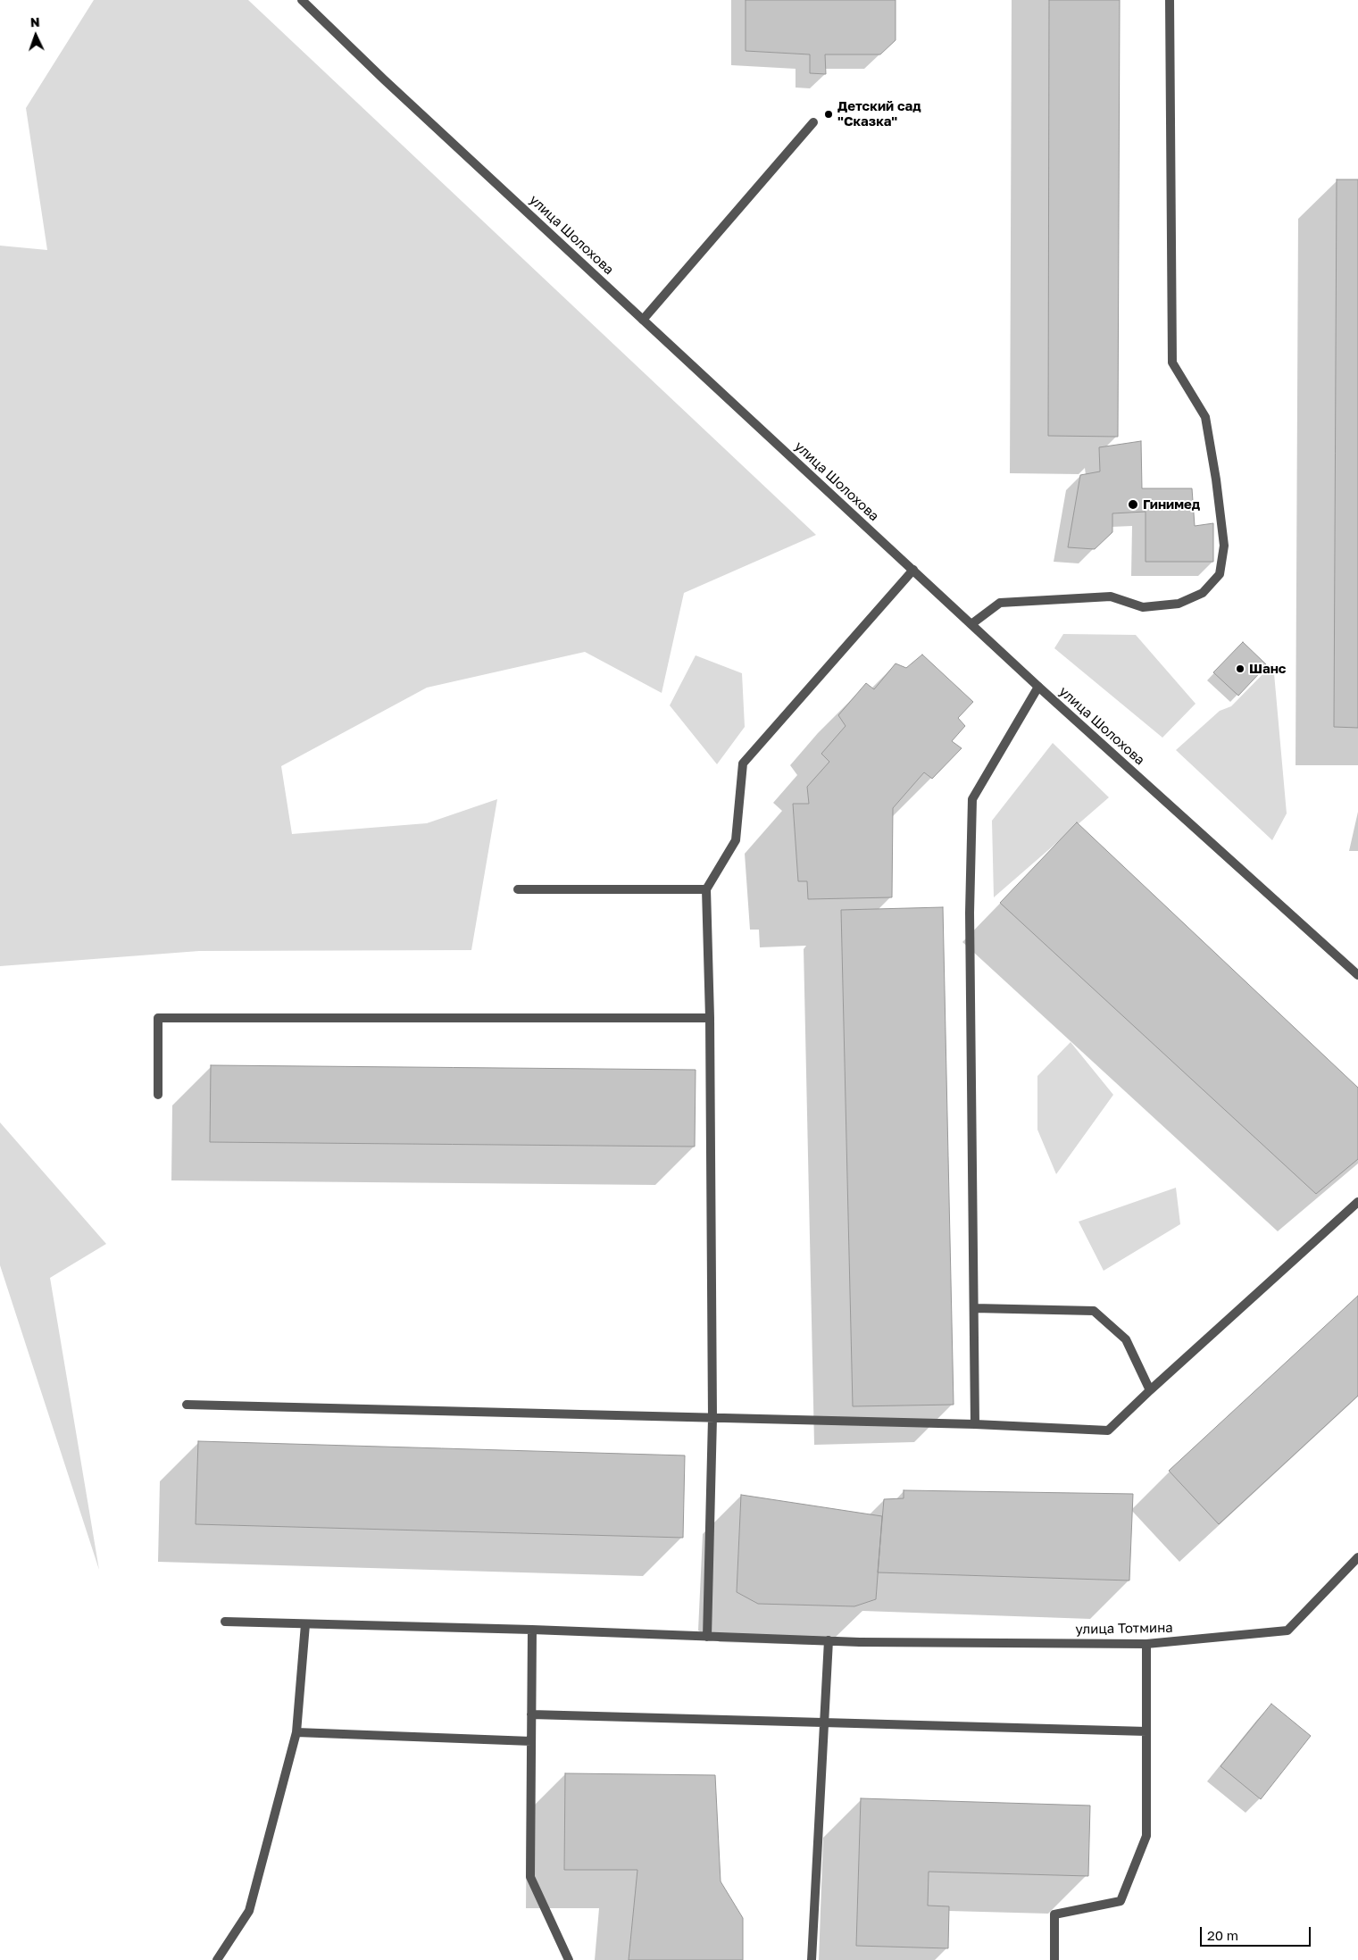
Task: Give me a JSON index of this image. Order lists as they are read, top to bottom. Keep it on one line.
{"streets":{"street":["улица Шолохова","улица Тотмина"]},"places":["Детский сад \"Сказка\"","Гинимед","Шанс"],"scale_bar":"20 m","north":"top"}
